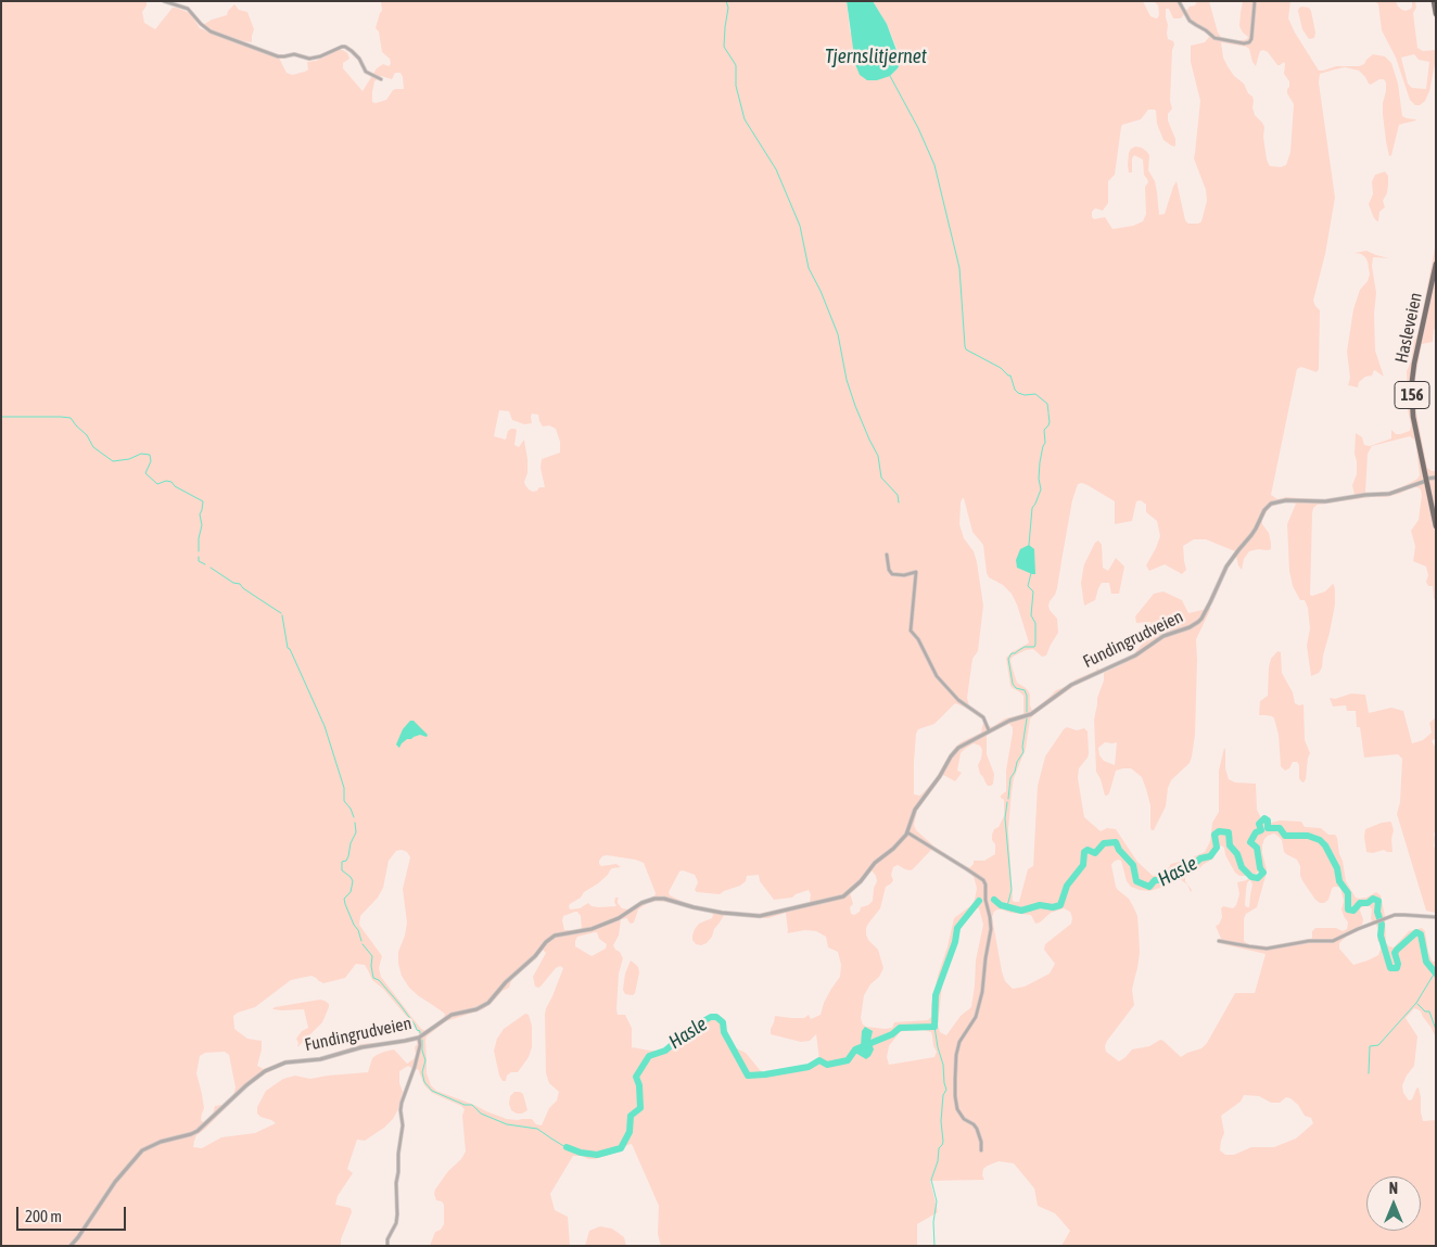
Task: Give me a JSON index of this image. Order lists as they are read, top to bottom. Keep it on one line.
{"streets":{"main road":["Hasleveien","156"],"street":["Fundingrudveien"]},"crossings":[["Hasleveien","Fundingrudveien"]],"water":["Tjernslitjernet","Hasle"],"scale_bar":"200 m","north":"top"}
